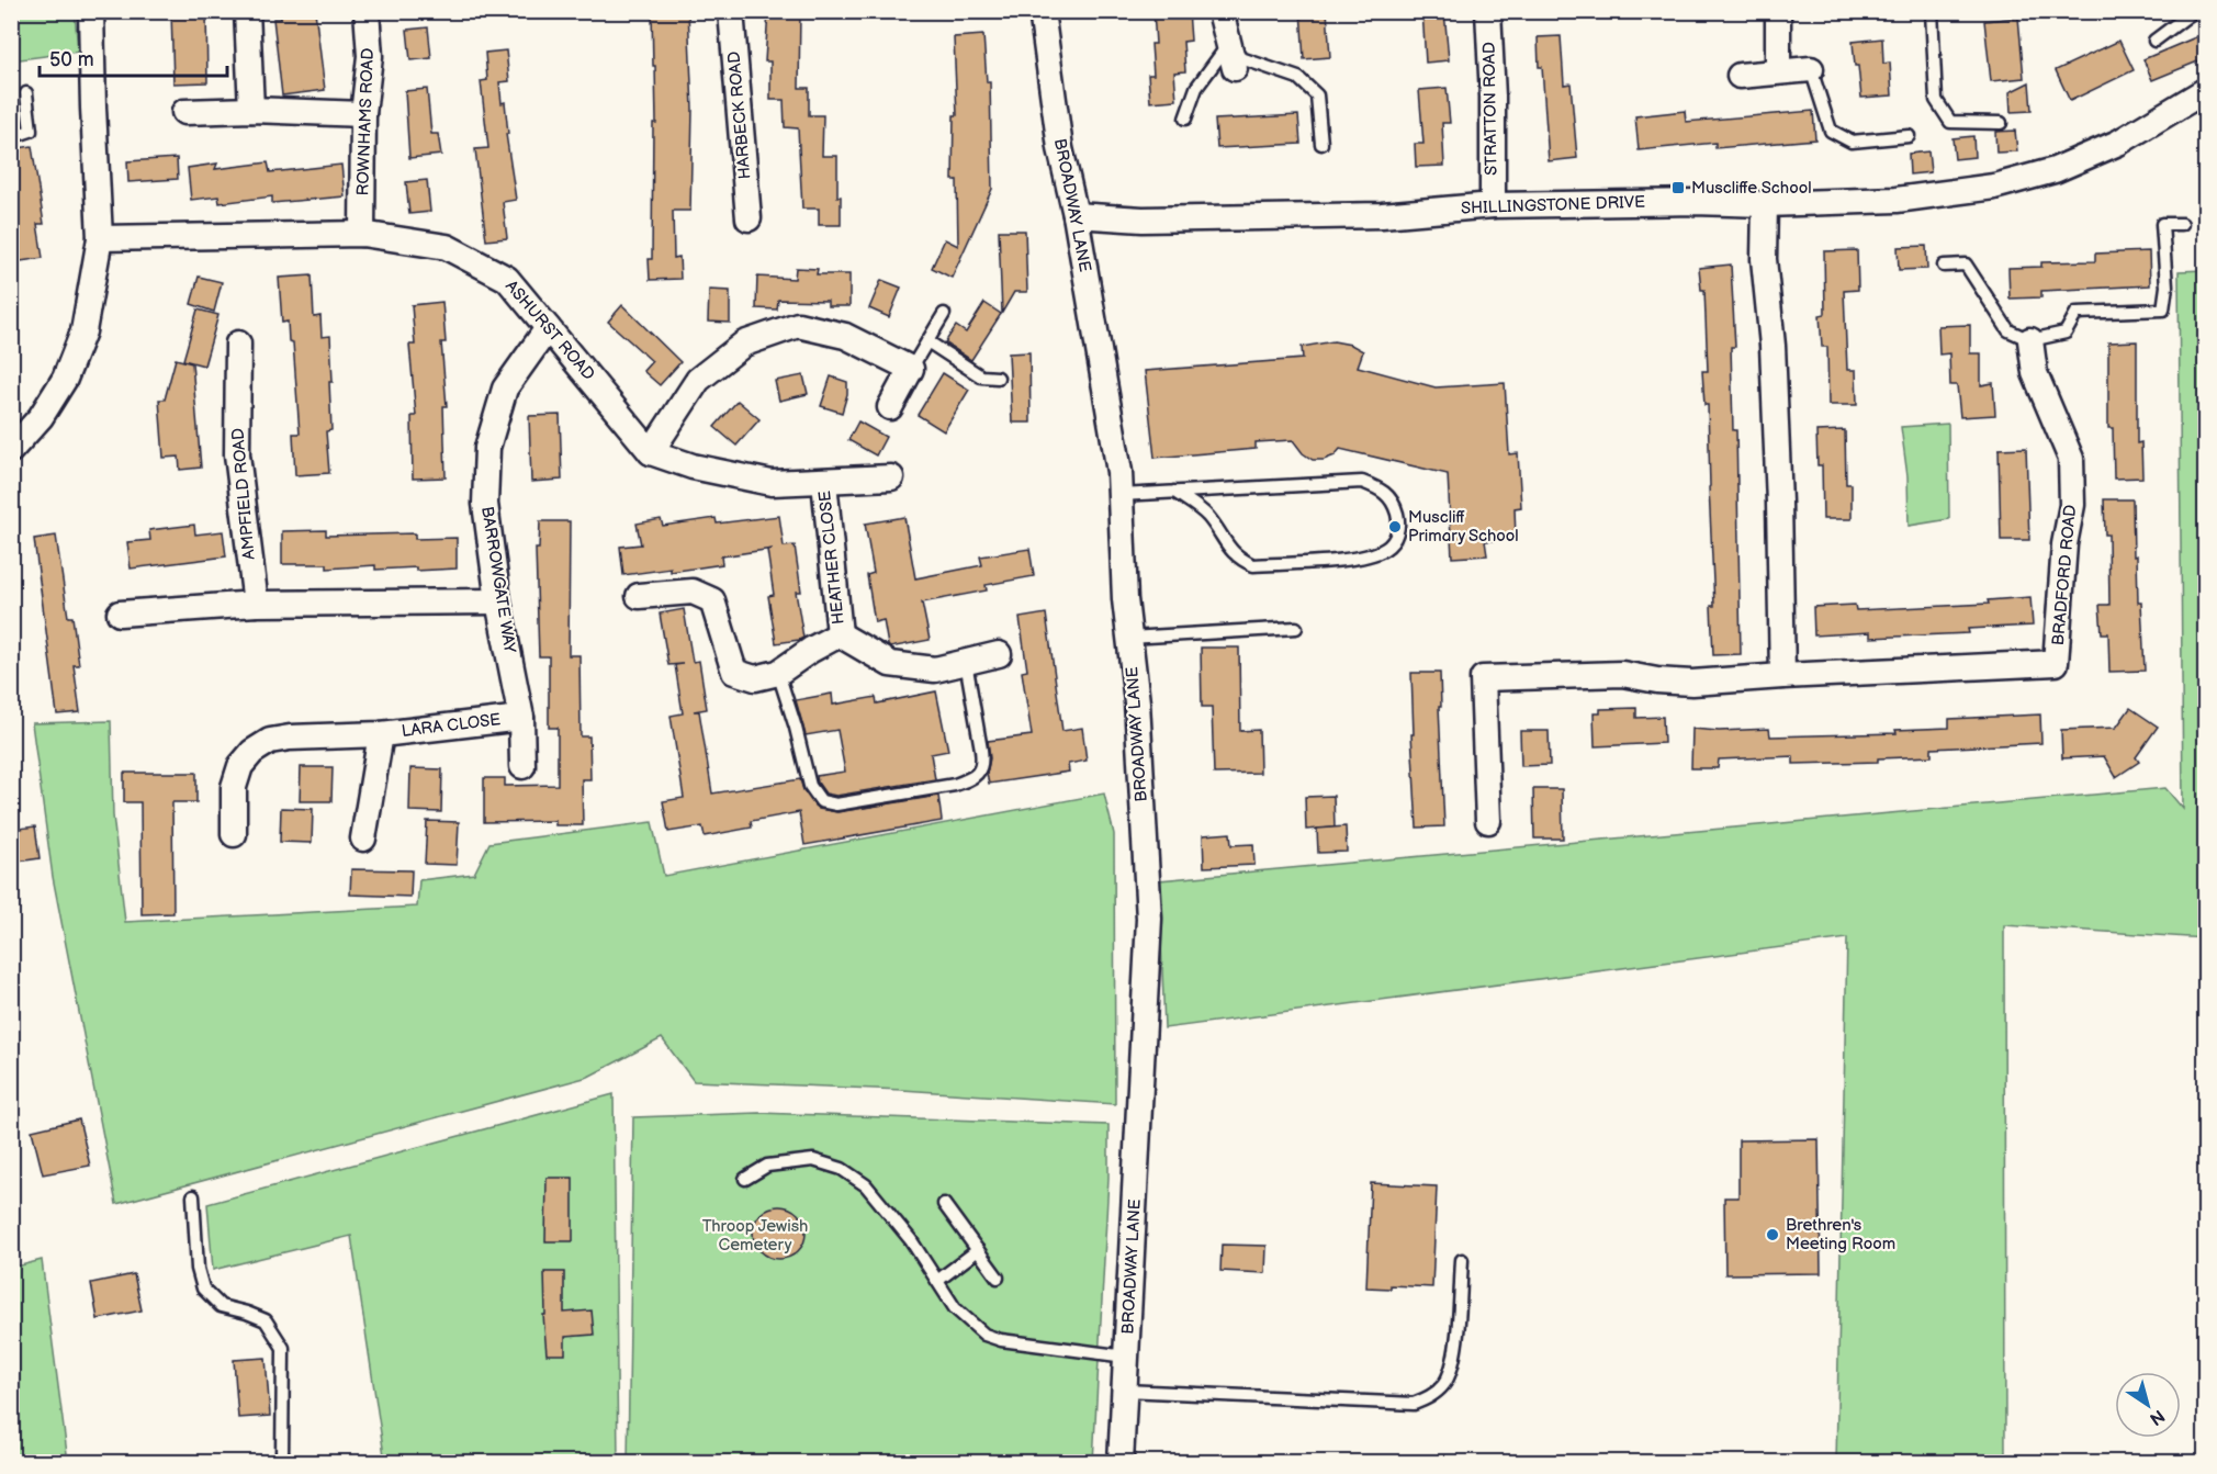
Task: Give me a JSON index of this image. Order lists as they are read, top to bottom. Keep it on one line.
{"streets":{"street":["STRATTON ROAD","HARBECK ROAD","ROWNHAMS ROAD","BROADWAY LANE","SHILLINGSTONE DRIVE","ASHURST ROAD","AMPFIELD ROAD","HEATHER CLOSE","BRADFORD ROAD","BARROWGATE WAY","LARA CLOSE"]},"crossings":[["STRATTON ROAD","SHILLINGSTONE DRIVE"],["ROWNHAMS ROAD","ASHURST ROAD"],["BROADWAY LANE","SHILLINGSTONE DRIVE"],["ASHURST ROAD","BARROWGATE WAY"],["BARROWGATE WAY","LARA CLOSE"]],"parks":["Throop Jewish Cemetery"],"places":{"transit":["Muscliffe School"],"other":["Muscliff Primary School","Brethren's Meeting Room"]},"scale_bar":"50 m","north":"bottom right"}
